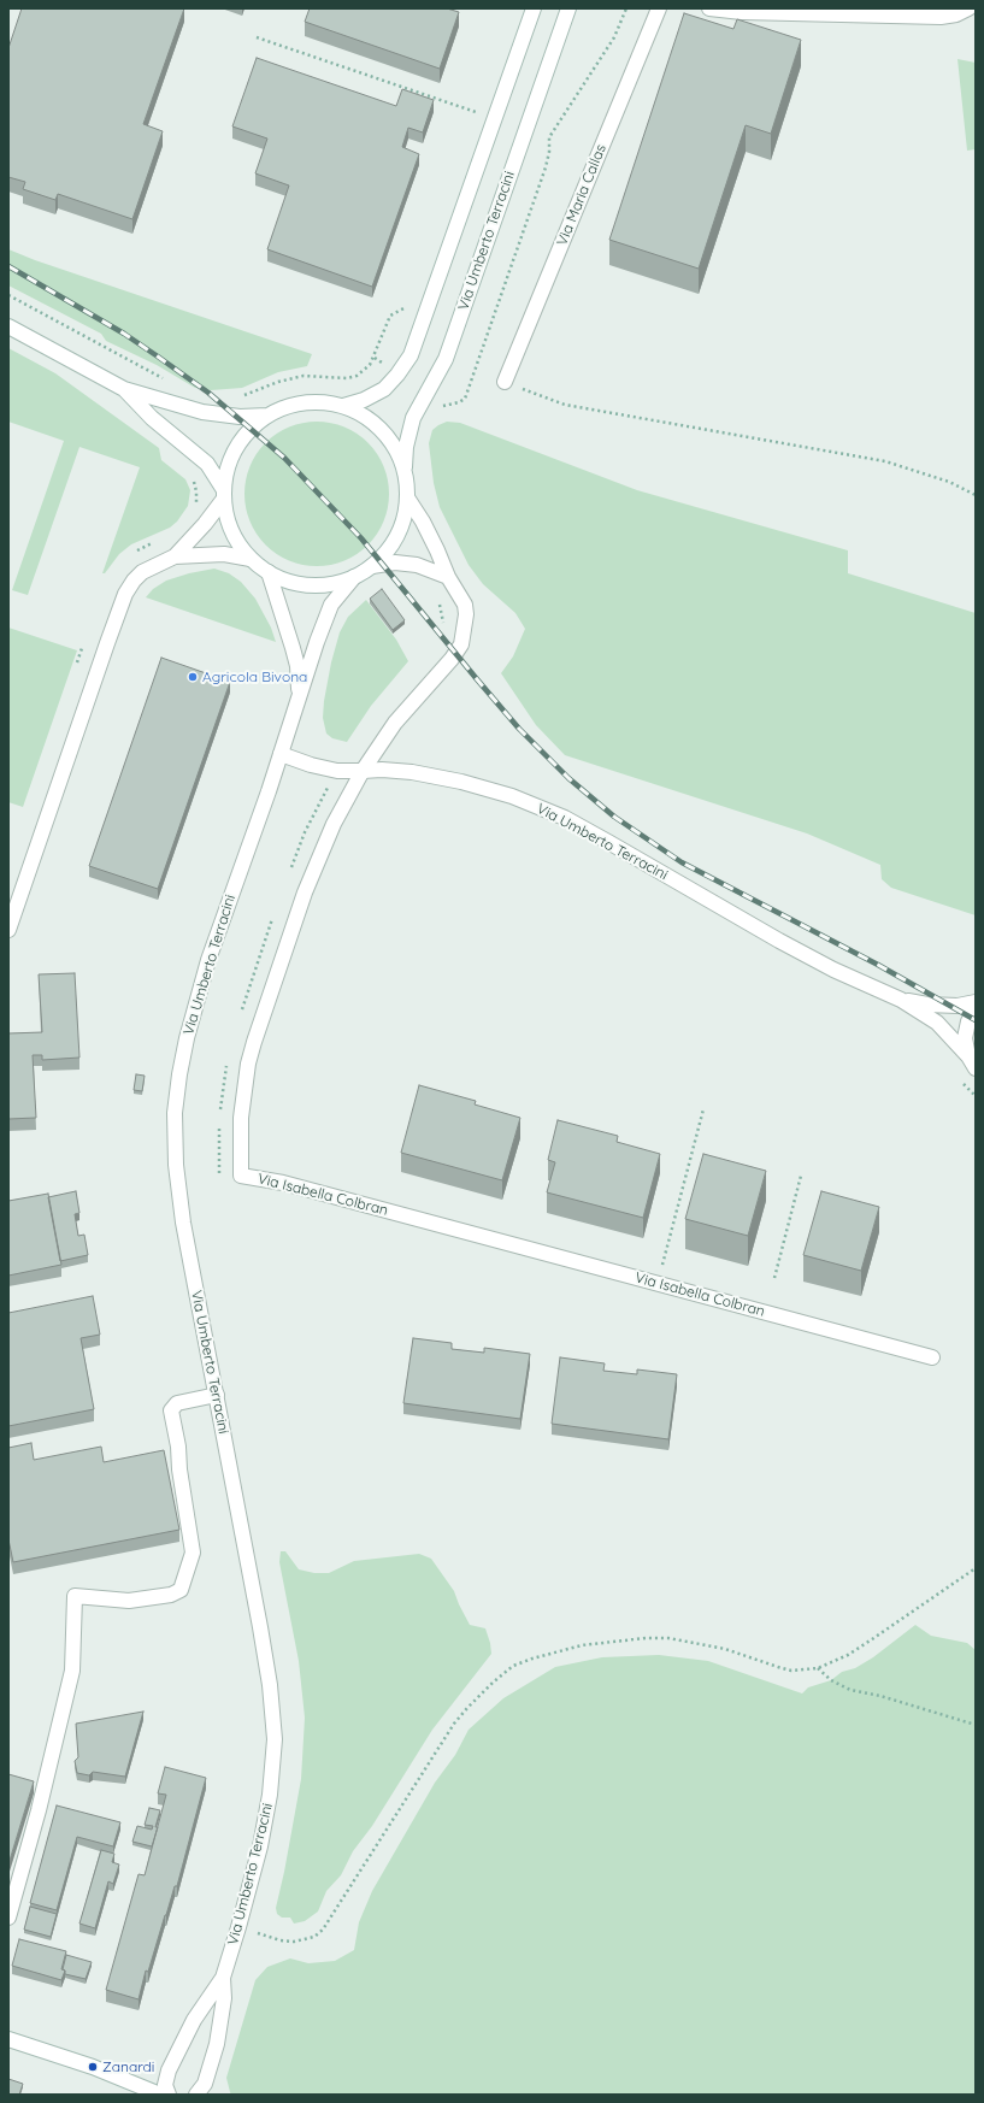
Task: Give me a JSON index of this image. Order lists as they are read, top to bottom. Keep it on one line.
{"streets":{"street":["Via Maria Callas","Via Umberto Terracini","Via Isabella Colbran"]},"crossings":[["Via Umberto Terracini","Via Isabella Colbran"]],"places":["Agricola Bivona","Zanardi"]}
